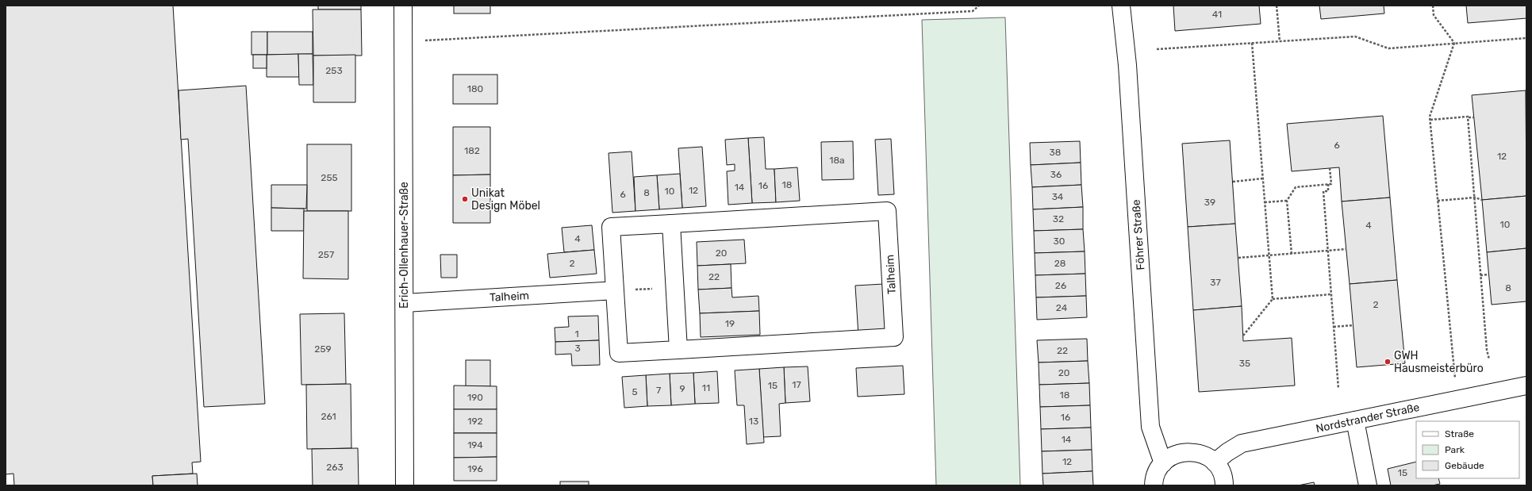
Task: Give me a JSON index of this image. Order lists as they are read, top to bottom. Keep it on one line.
{"streets":{"street":["Föhrer Straße","Erich-Ollenhauer-Straße","Talheim","Nordstrander Straße"]},"crossings":[["Erich-Ollenhauer-Straße","Talheim"]],"places":["Unikat Design Möbel","GWH Hausmeisterbüro"],"house_numbers":["41","253","180","6","182","38","12","18a","36","255","18","16","14","12","10","8","6","34","39","32","10","4","4","30","20","257","2","28","22","37","26","8","2","24","19","1","3","259","22","35","20","17","15","11","9","7","5","18","190","261","16","192","13","14","194","12","263","196","15"],"legend":["Straße","Park","Gebäude"]}
